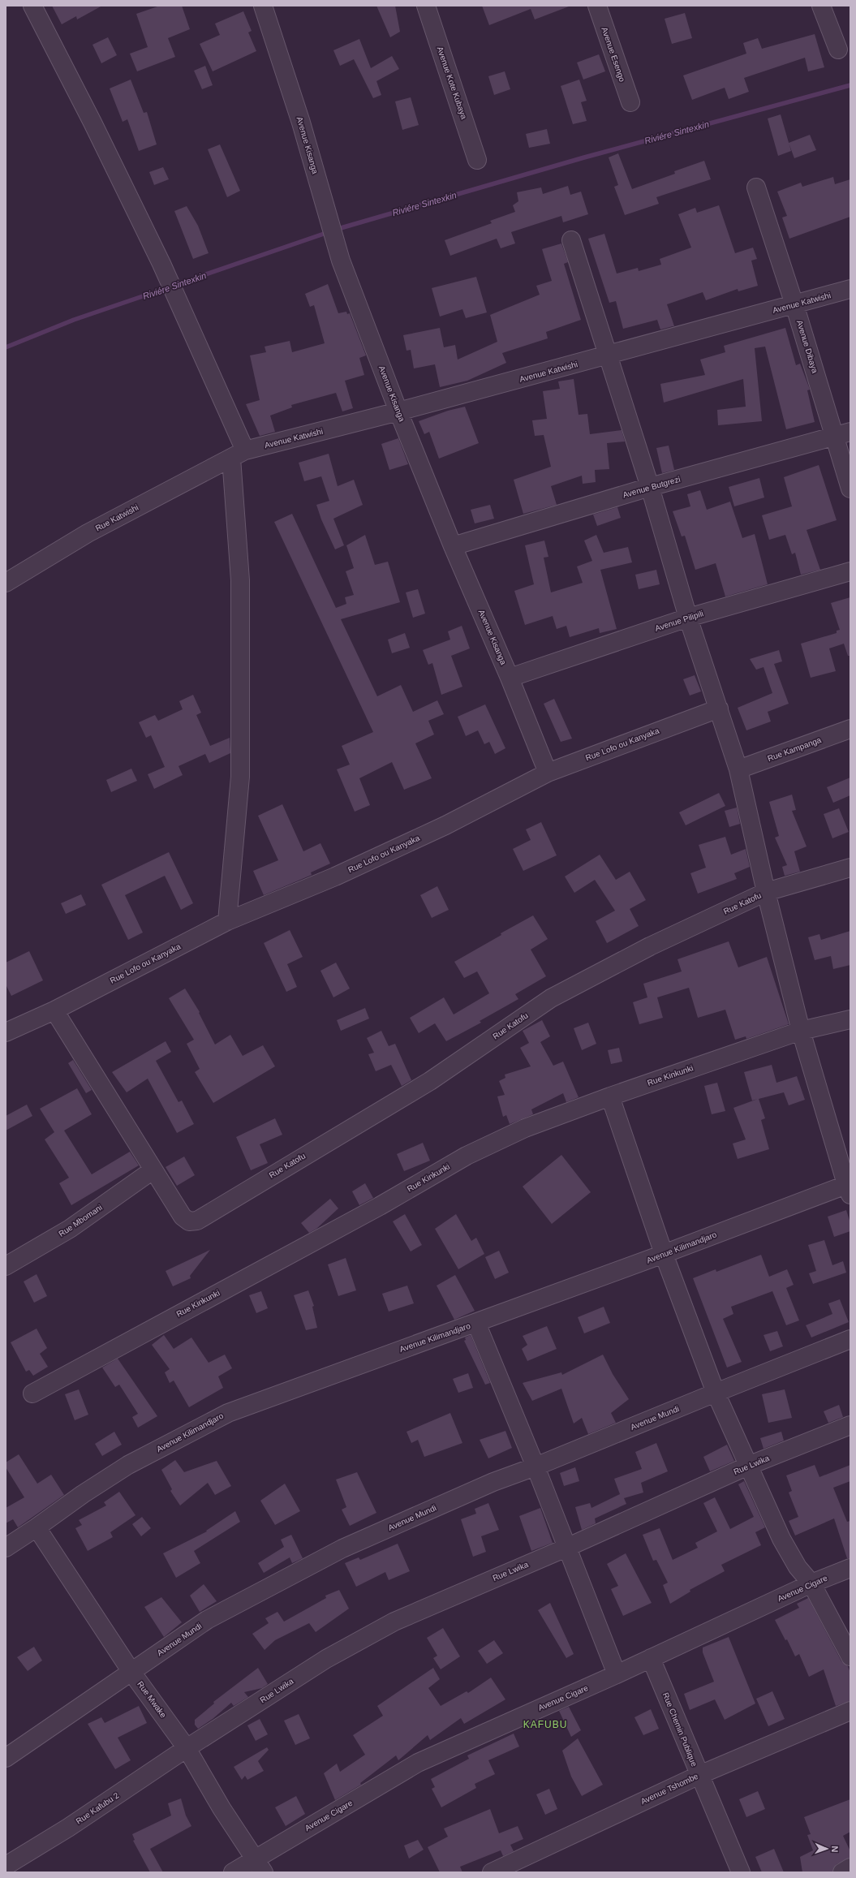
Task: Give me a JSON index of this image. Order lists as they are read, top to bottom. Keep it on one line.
{"streets":{"street":["Avenue Esengo","Avenue Kote Kubaya","Avenue Kisanga","Avenue Katwishi","Avenue Dibaya","Avenue Butgrezi","Rue Katwishi","Avenue Pilipili","Rue Lofo ou Kanyaka","Rue Kampanga","Rue Katofu","Rue Kinkunki","Rue Mbomani","Avenue Kilimandjaro","Avenue Mundi","Rue Lwika","Avenue Cigare","Rue Mwake","Rue Chemin Publique","Avenue Tshombe","Rue Kafubu 2"]},"crossings":[["Avenue Kisanga","Avenue Katwishi"],["Avenue Kisanga","Avenue Butgrezi"],["Avenue Kisanga","Avenue Pilipili"],["Avenue Kisanga","Rue Lofo ou Kanyaka"],["Avenue Katwishi","Avenue Dibaya"],["Avenue Katwishi","Rue Katwishi"],["Avenue Dibaya","Avenue Butgrezi"],["Rue Katofu","Rue Mbomani"],["Avenue Kilimandjaro","Rue Mwake"],["Avenue Mundi","Rue Mwake"],["Rue Lwika","Rue Mwake"],["Rue Lwika","Rue Kafubu 2"],["Avenue Cigare","Rue Mwake"],["Avenue Cigare","Rue Chemin Publique"],["Rue Mwake","Rue Kafubu 2"],["Rue Chemin Publique","Avenue Tshombe"]],"districts":["KAFUBU"],"water":["Riviére Sintexkin"],"north":"right"}
